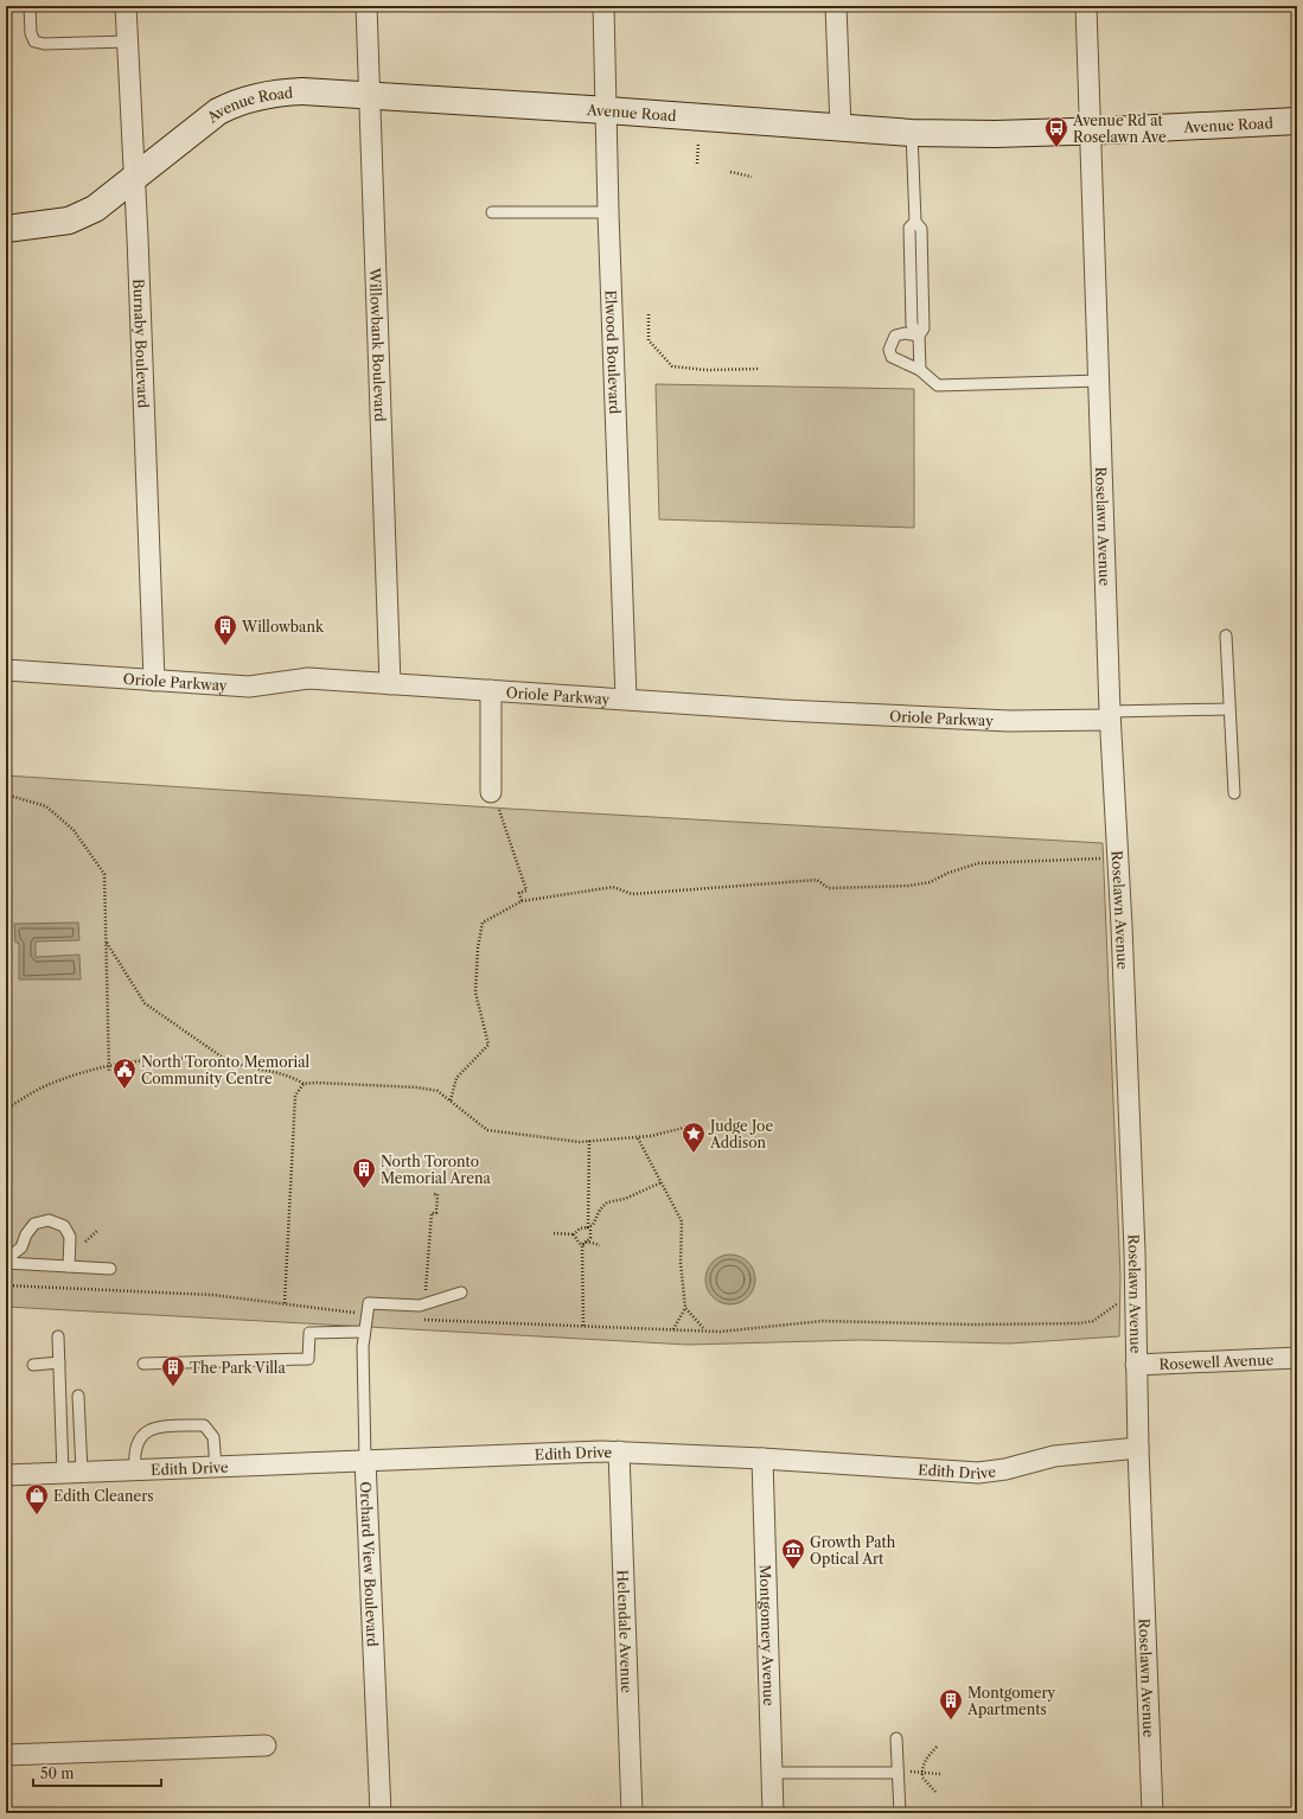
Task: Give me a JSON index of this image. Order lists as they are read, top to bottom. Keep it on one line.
{"streets":{"main road":["Avenue Road"],"street":["Burnaby Boulevard","Willowbank Boulevard","Elwood Boulevard","Roselawn Avenue","Oriole Parkway","Rosewell Avenue","Edith Drive","Orchard View Boulevard","Helendale Avenue","Montgomery Avenue"]},"crossings":[["Avenue Road","Burnaby Boulevard"],["Avenue Road","Willowbank Boulevard"],["Avenue Road","Elwood Boulevard"],["Avenue Road","Roselawn Avenue"],["Burnaby Boulevard","Oriole Parkway"],["Willowbank Boulevard","Oriole Parkway"],["Elwood Boulevard","Oriole Parkway"],["Roselawn Avenue","Oriole Parkway"],["Roselawn Avenue","Rosewell Avenue"],["Roselawn Avenue","Edith Drive"],["Edith Drive","Orchard View Boulevard"],["Edith Drive","Helendale Avenue"],["Edith Drive","Montgomery Avenue"]],"places":{"bus stop":["Avenue Rd at Roselawn Ave"],"building":["Willowbank","North Toronto Memorial Arena","The Park Villa","Montgomery Apartments"],"public building":["North Toronto Memorial Community Centre"],"place":["Judge Joe Addison"],"shop":["Edith Cleaners"],"museum":["Growth Path Optical Art"]},"scale_bar":"50 m"}
